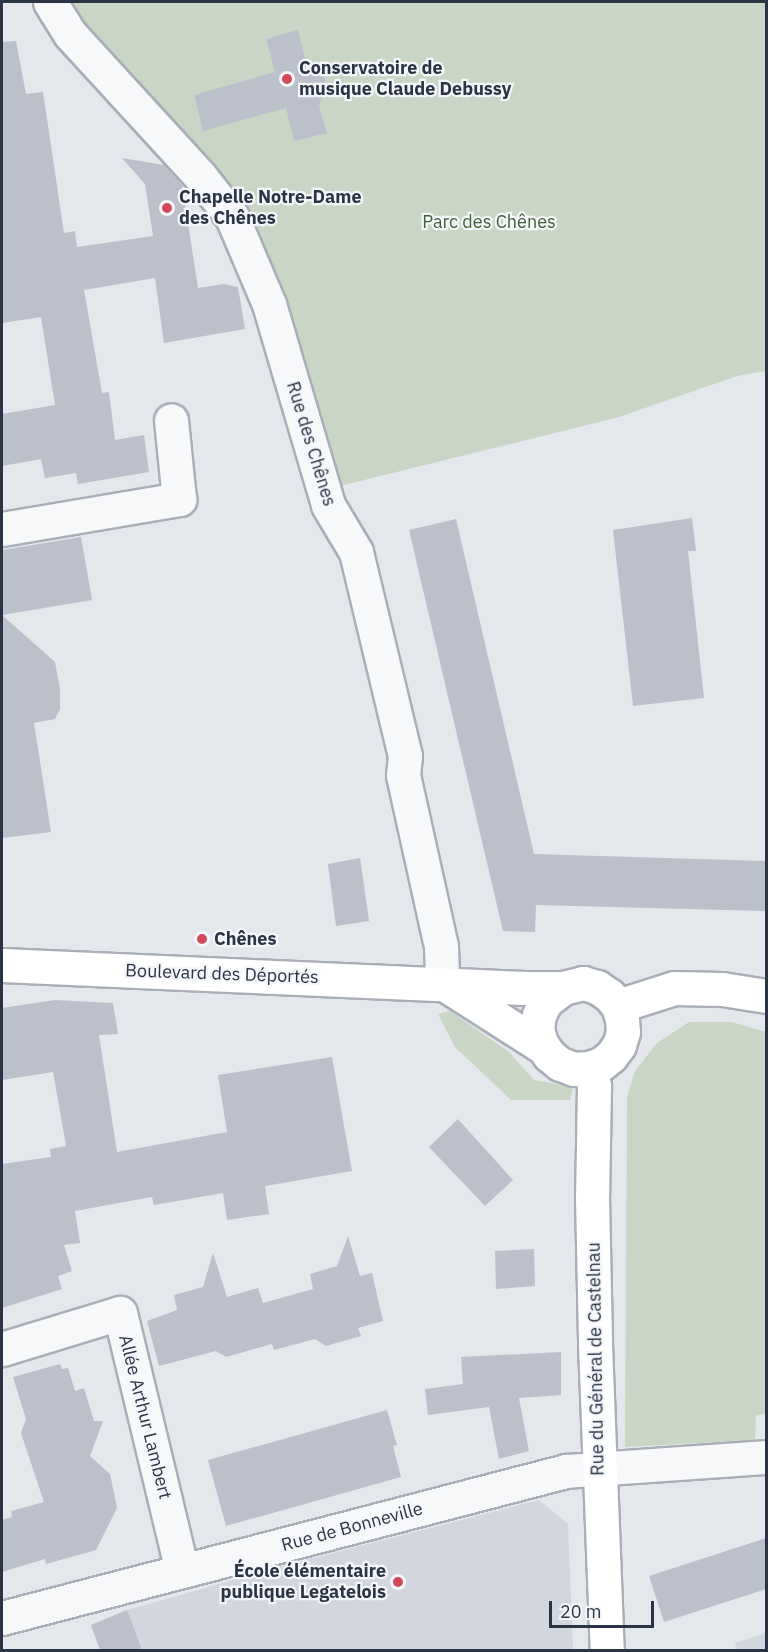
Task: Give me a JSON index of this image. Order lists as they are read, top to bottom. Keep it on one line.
{"streets":{"main road":["Boulevard des Déportés","Rue du Général de Castelnau"],"street":["Rue des Chênes","Allée Arthur Lambert","Rue de Bonneville"]},"crossings":[["Rue des Chênes","Boulevard des Déportés"],["Boulevard des Déportés","Rue du Général de Castelnau"],["Rue du Général de Castelnau","Rue de Bonneville"],["Allée Arthur Lambert","Rue de Bonneville"]],"parks":["Parc des Chênes"],"places":["Conservatoire de musique Claude Debussy","Chapelle Notre-Dame des Chênes","Chênes","École élémentaire publique Legatelois"],"scale_bar":"20 m"}
